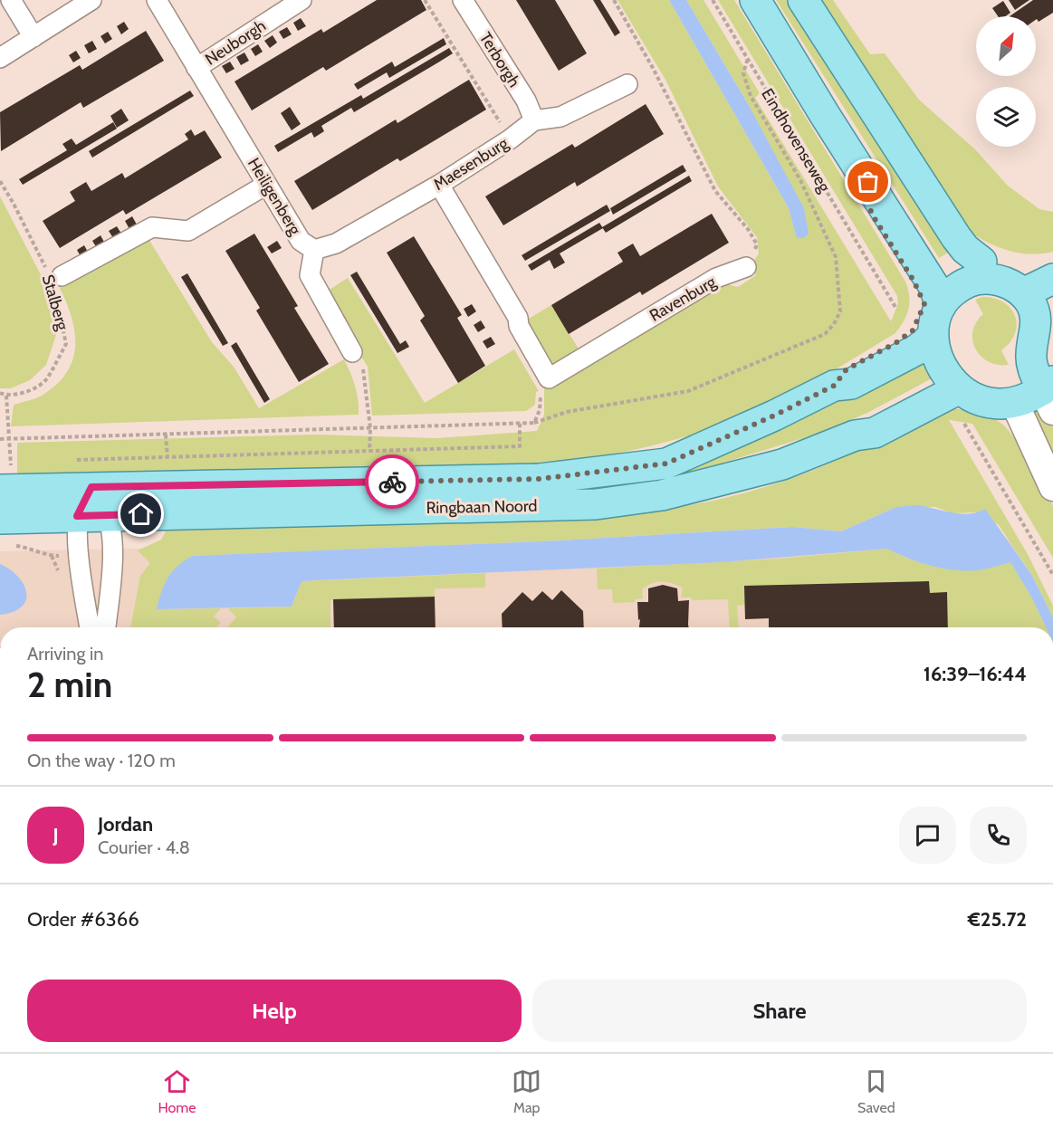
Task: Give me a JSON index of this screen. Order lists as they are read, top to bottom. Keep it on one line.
{"streets":{"main road":["Ringbaan Noord"],"street":["Neuborgh","Terborgh","Maesenburg","Heiligenberg","Ravenburg","Stalberg"],"path":["Eindhovenseweg"]},"crossings":[["Neuborgh","Heiligenberg"],["Terborgh","Maesenburg"],["Eindhovenseweg","Ringbaan Noord"],["Maesenburg","Heiligenberg"],["Heiligenberg","Stalberg"]],"north":"top right","page":{"heading":["2 min","Arriving in","16:39–16:44"],"panel":["Jordan","Courier · 4.8","Order #6366","€25.72"],"bar":"On the way · 120 m","round":"J","buttons":["Help","Share"],"tabs":["Home","Map","Saved"]}}
